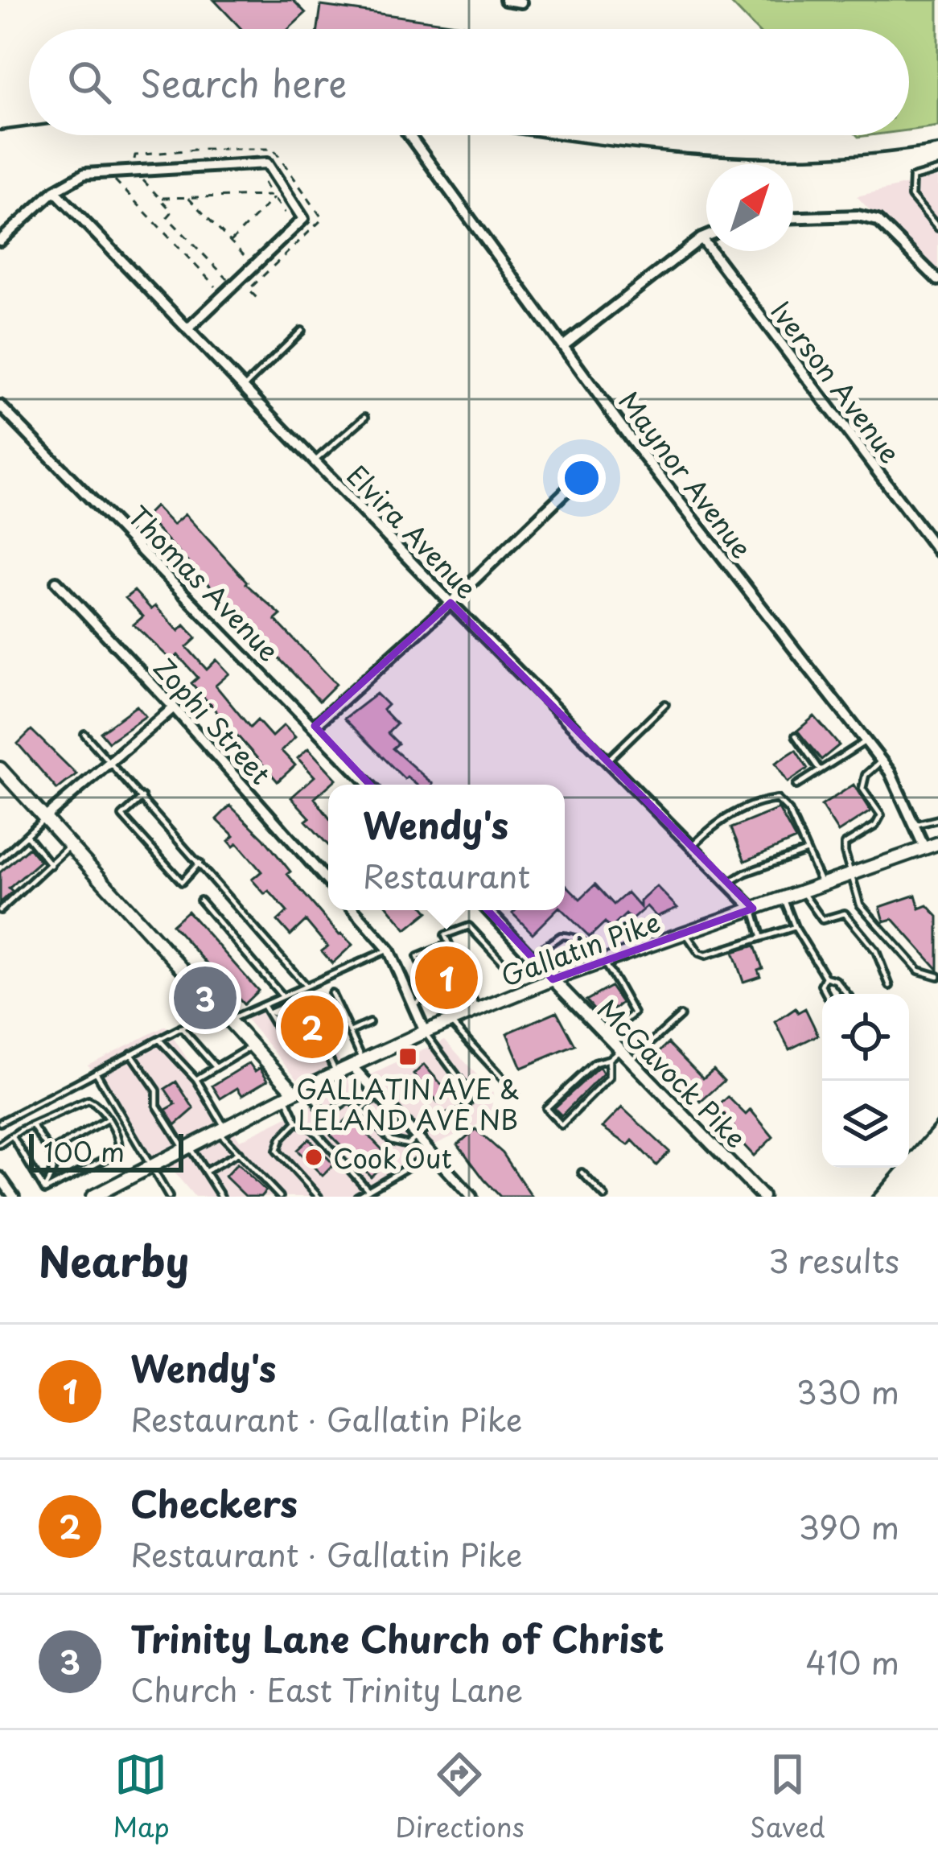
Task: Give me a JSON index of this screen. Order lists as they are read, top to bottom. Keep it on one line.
{"streets":{"main road":["Gallatin Pike"],"street":["Iverson Avenue","Maynor Avenue","Elvira Avenue","Thomas Avenue","Zophi Street","McGavock Pike"]},"crossings":[["Maynor Avenue","Gallatin Pike"],["Elvira Avenue","Gallatin Pike"],["Gallatin Pike","McGavock Pike"]],"places":{"transit":["GALLATIN AVE & LELAND AVE NB"],"other":["Cook Out"]},"scale_bar":"100 m","north":"top right","page":{"search":"Search here","popup":["Wendy's","Restaurant"],"pins":["1","3","2"],"scale":"100 m","heading":["Nearby","3 results"],"list":[{"mark":"1","name":"Wendy's","note":"Restaurant · Gallatin Pike","value":"330 m"},{"mark":"2","name":"Checkers","note":"Restaurant · Gallatin Pike","value":"390 m"},{"mark":"3","name":"Trinity Lane Church of Christ","note":"Church · East Trinity Lane","value":"410 m"}],"nav":["Map","Directions","Saved"]}}
